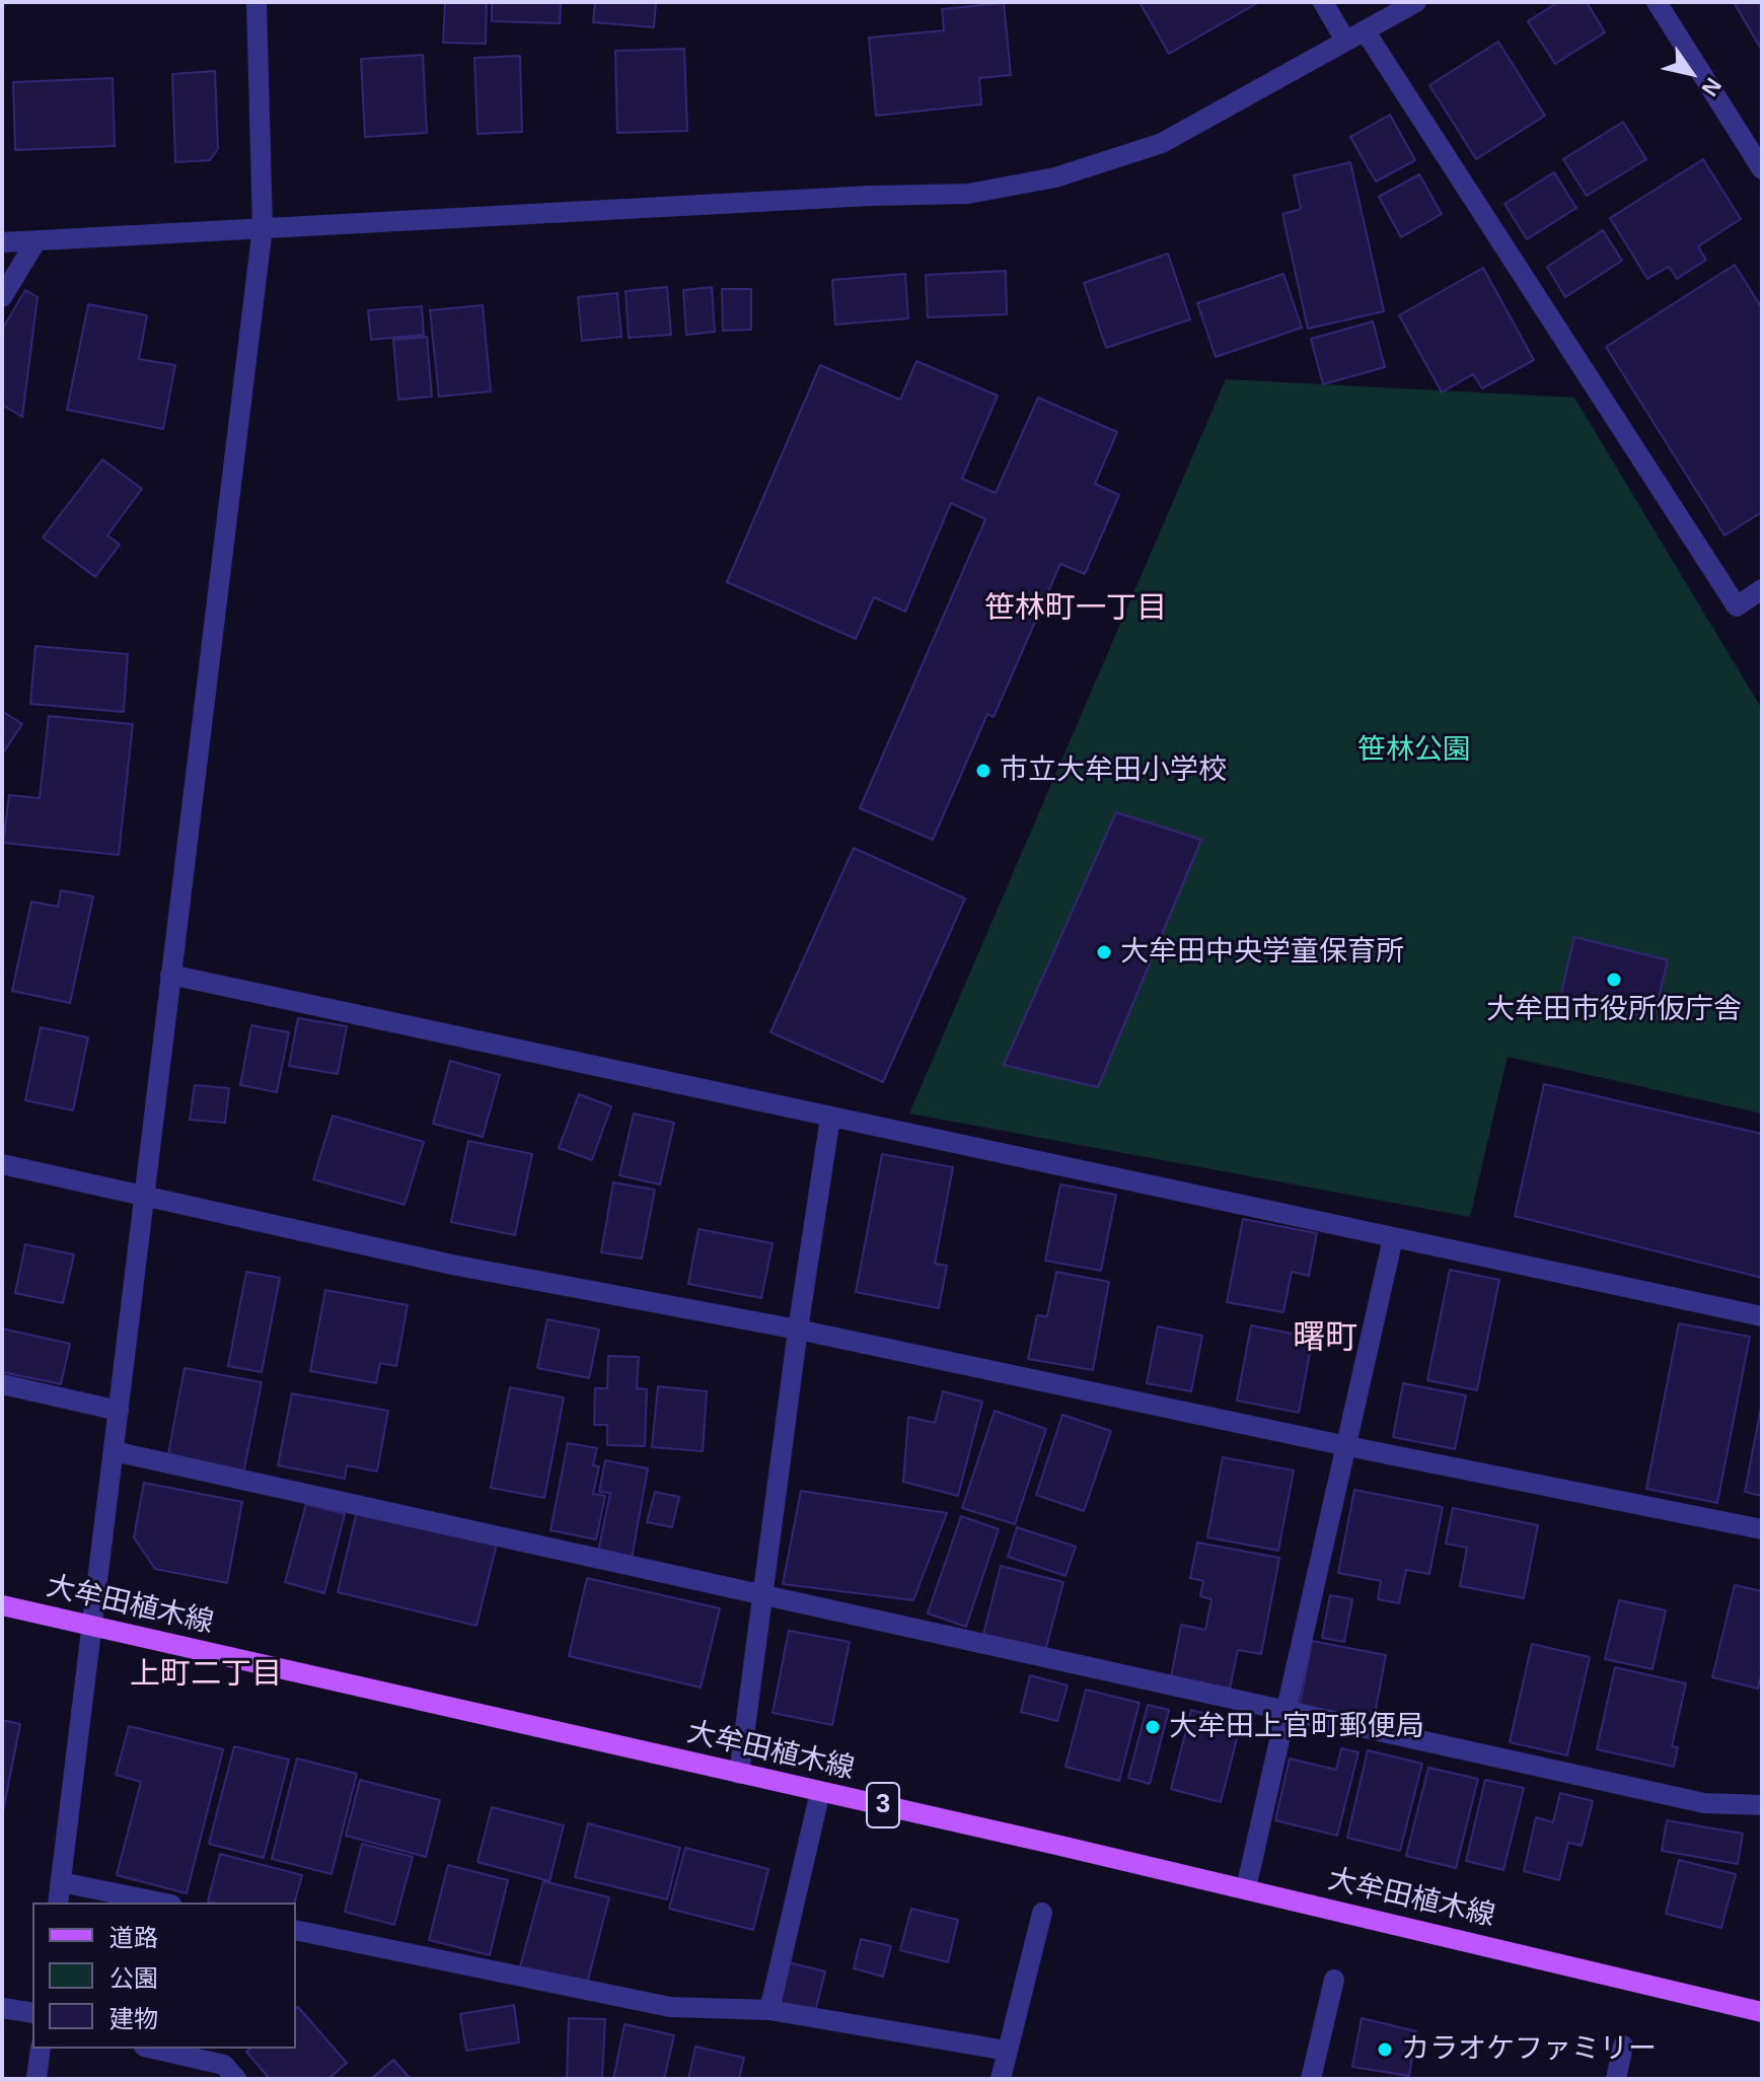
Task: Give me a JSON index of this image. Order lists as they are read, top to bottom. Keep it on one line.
{"streets":{"main road":["大牟田植木線","3"]},"districts":["笹林町一丁目","曙町","上町二丁目"],"parks":["笹林公園"],"places":["市立大牟田小学校","大牟田中央学童保育所","大牟田市役所仮庁舎","大牟田上官町郵便局","カラオケファミリー"],"legend":["道路","公園","建物"],"north":"bottom right"}
